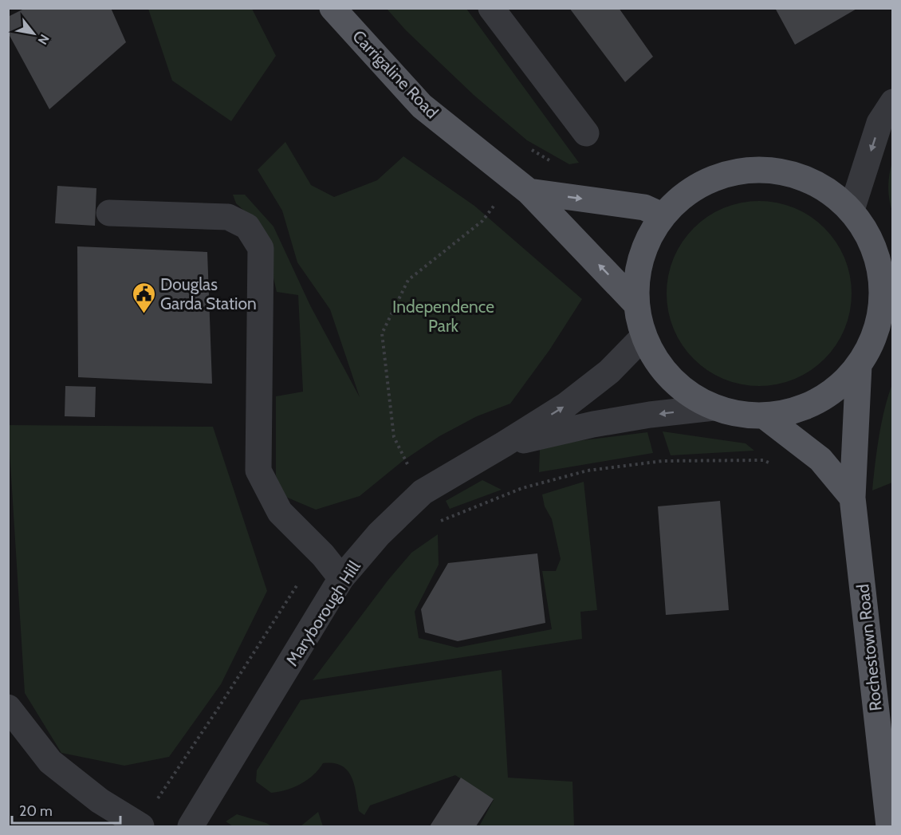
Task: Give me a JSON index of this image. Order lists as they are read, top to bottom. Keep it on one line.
{"streets":{"main road":["Carrigaline Road","Rochestown Road"],"street":["Maryborough Hill"]},"one_way":["Carrigaline Road"],"parks":["Independence Park"],"places":{"public building":["Douglas Garda Station"]},"scale_bar":"20 m","north":"bottom right"}
